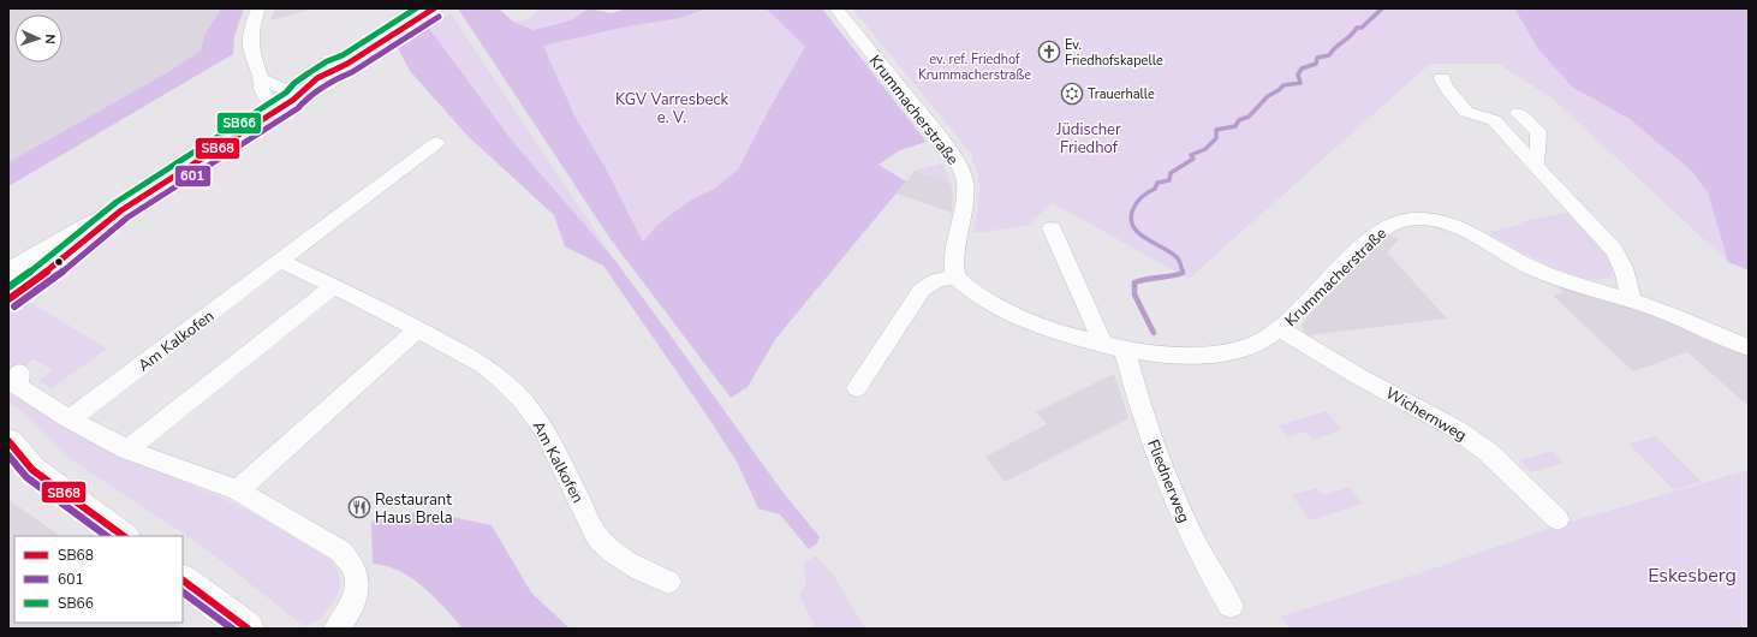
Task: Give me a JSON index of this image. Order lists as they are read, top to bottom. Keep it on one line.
{"streets":{"street":["Krummacherstraße","Am Kalkofen","Wichernweg","Fliednerweg"]},"crossings":[["Krummacherstraße","Wichernweg"],["Krummacherstraße","Fliednerweg"]],"parks":["ev. ref. Friedhof Krummacherstraße","KGV Varresbeck e. V.","Jüdischer Friedhof","Eskesberg"],"places":{"church":["Ev. Friedhofskapelle"],"synagogue":["Trauerhalle"],"restaurant":["Restaurant Haus Brela"]},"lines":["transit line SB68","transit line SB66","transit line 601"],"legend":["SB68","601","SB66"],"north":"right"}
